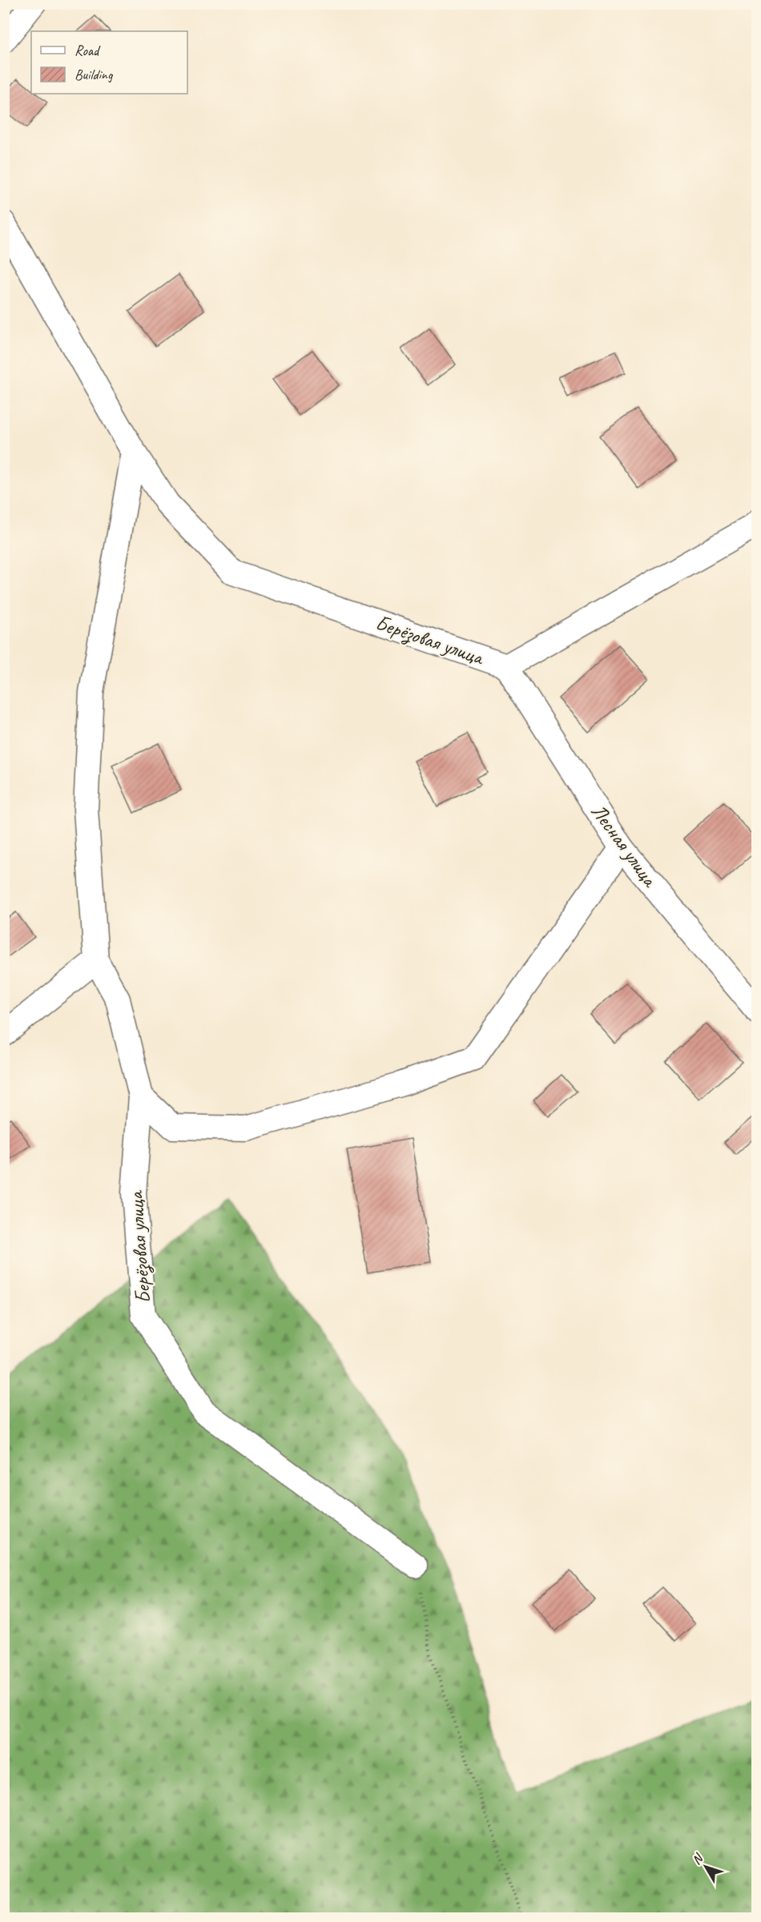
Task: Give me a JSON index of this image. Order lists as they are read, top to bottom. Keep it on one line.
{"streets":{"street":["Берёзовая улица","Лесная улица"]},"crossings":[["Берёзовая улица","Лесная улица"]],"legend":["Road","Building"],"north":"top left"}
